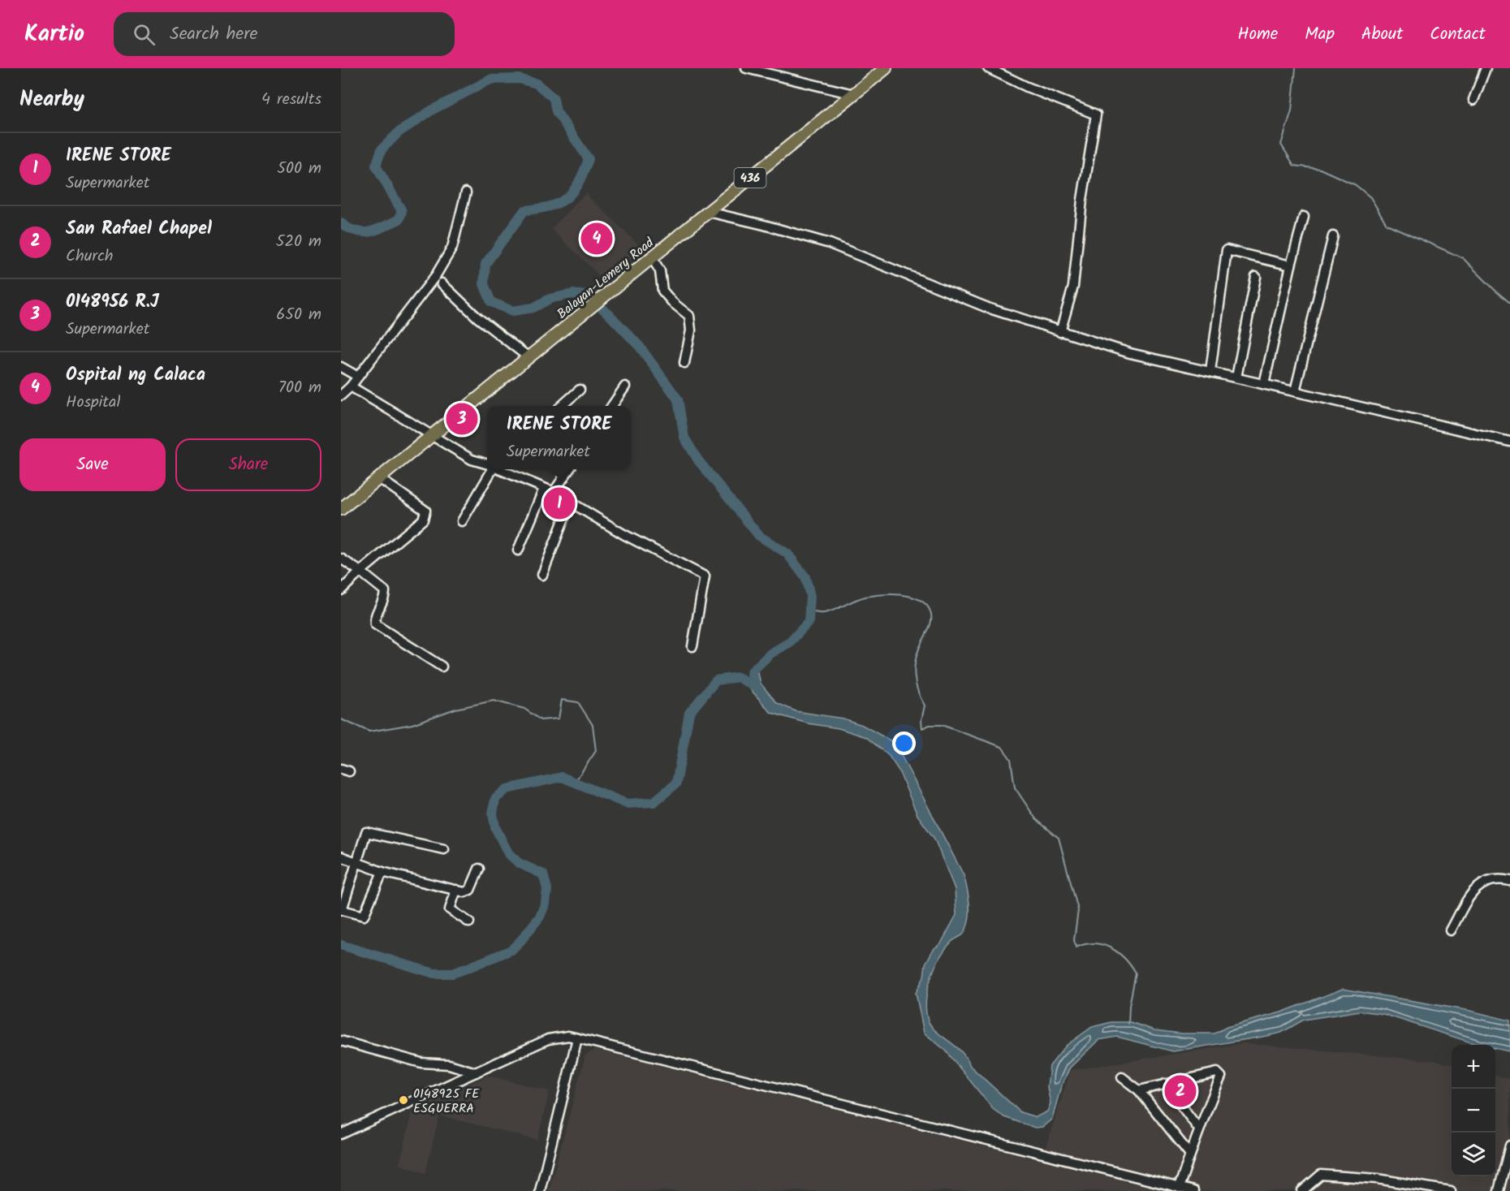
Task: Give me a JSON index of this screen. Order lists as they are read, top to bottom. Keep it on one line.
{"streets":{"main road":["436","Balayan-Lemery Road"]},"places":["0148925 FE ESGUERRA"],"page":{"header":"Kartio","search":"Search here","nav":["Home","Map","About","Contact"],"heading":["Nearby","4 results"],"list":[{"mark":"1","name":"IRENE STORE","note":"Supermarket","value":"500 m"},{"mark":"2","name":"San Rafael Chapel","note":"Church","value":"520 m"},{"mark":"3","name":"0148956 R.J","note":"Supermarket","value":"650 m"},{"mark":"4","name":"Ospital ng Calaca","note":"Hospital","value":"700 m"}],"pins":["4","3","1","2"],"popup":["IRENE STORE","Supermarket"],"buttons":["Save","Share"],"map_buttons":["+","−"]}}
